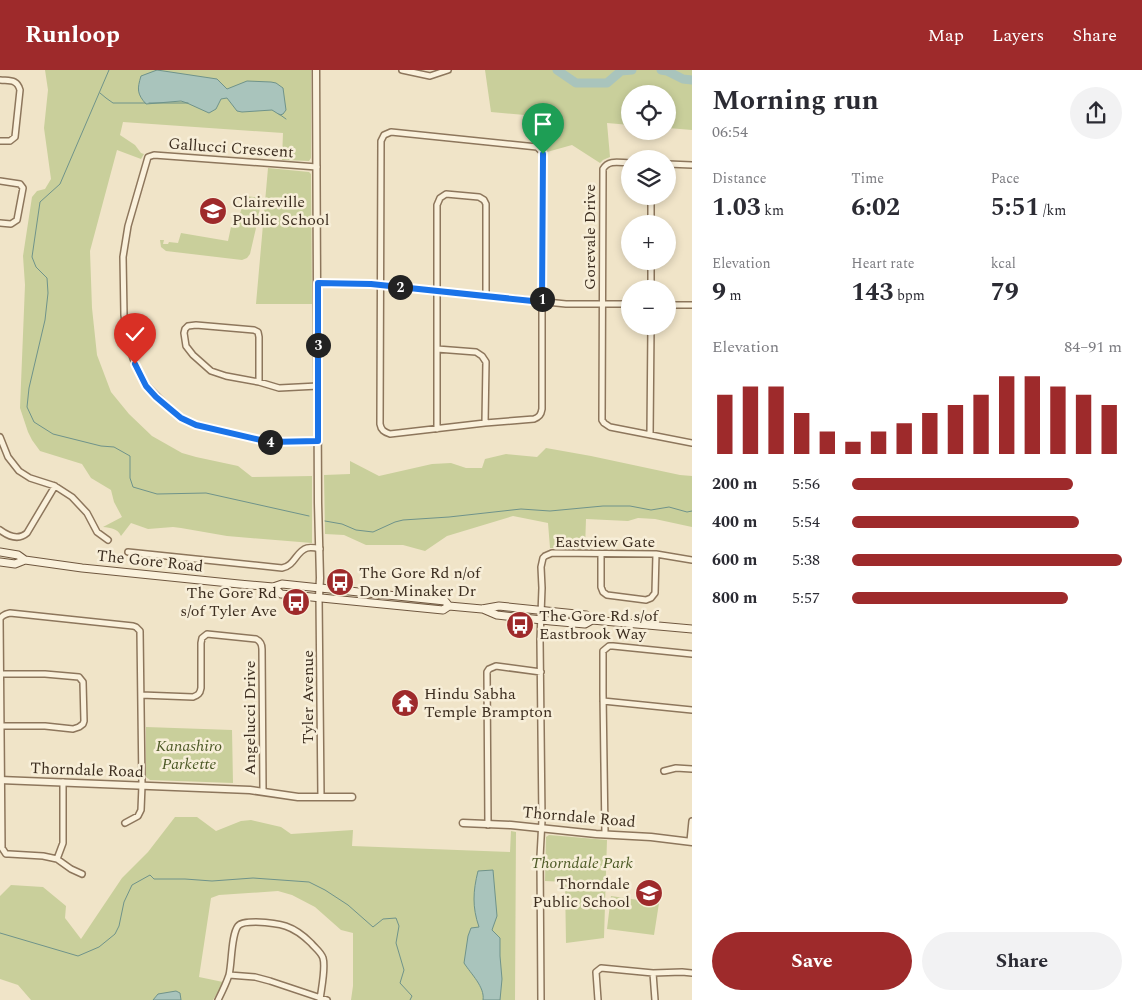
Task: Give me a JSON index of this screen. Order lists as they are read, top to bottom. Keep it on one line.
{"streets":{"main road":["The Gore Road"],"street":["Gallucci Crescent","Gorevale Drive","Eastview Gate","Tyler Avenue","Angelucci Drive","Thorndale Road"]},"crossings":[["Eastview Gate","The Gore Road"],["The Gore Road","Tyler Avenue"],["Tyler Avenue","Thorndale Road"],["Angelucci Drive","Thorndale Road"]],"parks":["Kanashiro Parkette","Thorndale Park"],"places":{"school or university":["Claireville Public School","Thorndale Public School"],"bus stop":["The Gore Rd n/of Don Minaker Dr","The Gore Rd s/of Tyler Ave","The Gore Rd s/of Eastbrook Way"],"temple":["Hindu Sabha Temple Brampton"]},"page":{"header":"Runloop","nav":["Map","Layers","Share"],"heading":["Morning run","06:54"],"map_buttons":["+","−"],"stats":[["Distance","1.03 km"],["Time","6:02"],["Pace","5:51 /km"],["Elevation","9 m"],["Heart rate","143 bpm"],["kcal","79"]],"pins":["2","1","3","4"],"chart":["Elevation","84–91 m"],"list":[{"name":"200 m","note":"5:56"},{"name":"400 m","note":"5:54"},{"name":"600 m","note":"5:38"},{"name":"800 m","note":"5:57"}],"buttons":["Save","Share"]}}
